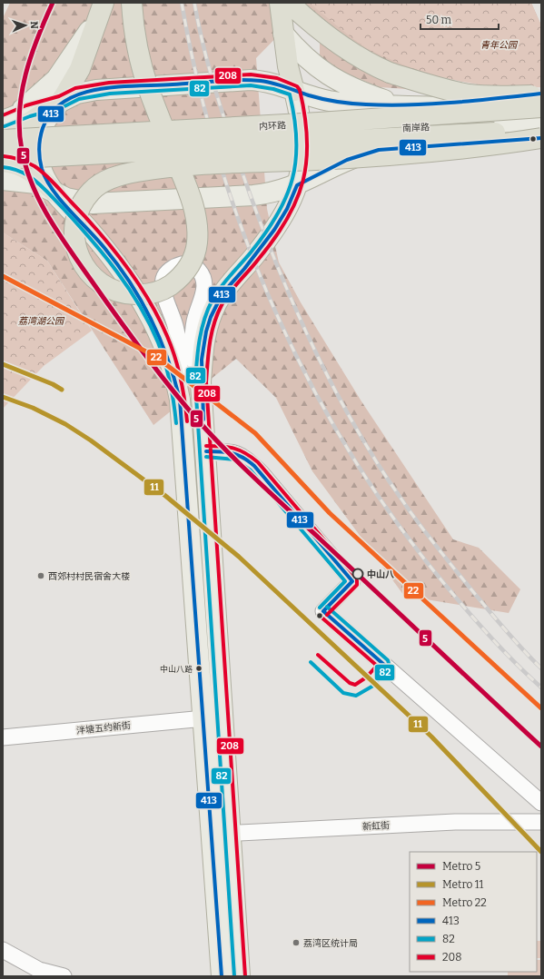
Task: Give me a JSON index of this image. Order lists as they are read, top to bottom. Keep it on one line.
{"streets":{"highway":["内环路"],"main road":["南岸路"],"street":["泮塘五约新街","新虹街"]},"parks":["青年公园","荔湾湖公园"],"places":["中山八","西郊村村民宿舍大楼","中山八路","荔湾区统计局"],"lines":["metro line 5","transit line 208","transit line 413","transit line 82","metro line 22","metro line 11"],"legend":["Metro 5","Metro 11","Metro 22","413","82","208"],"scale_bar":"50 m","north":"right"}
